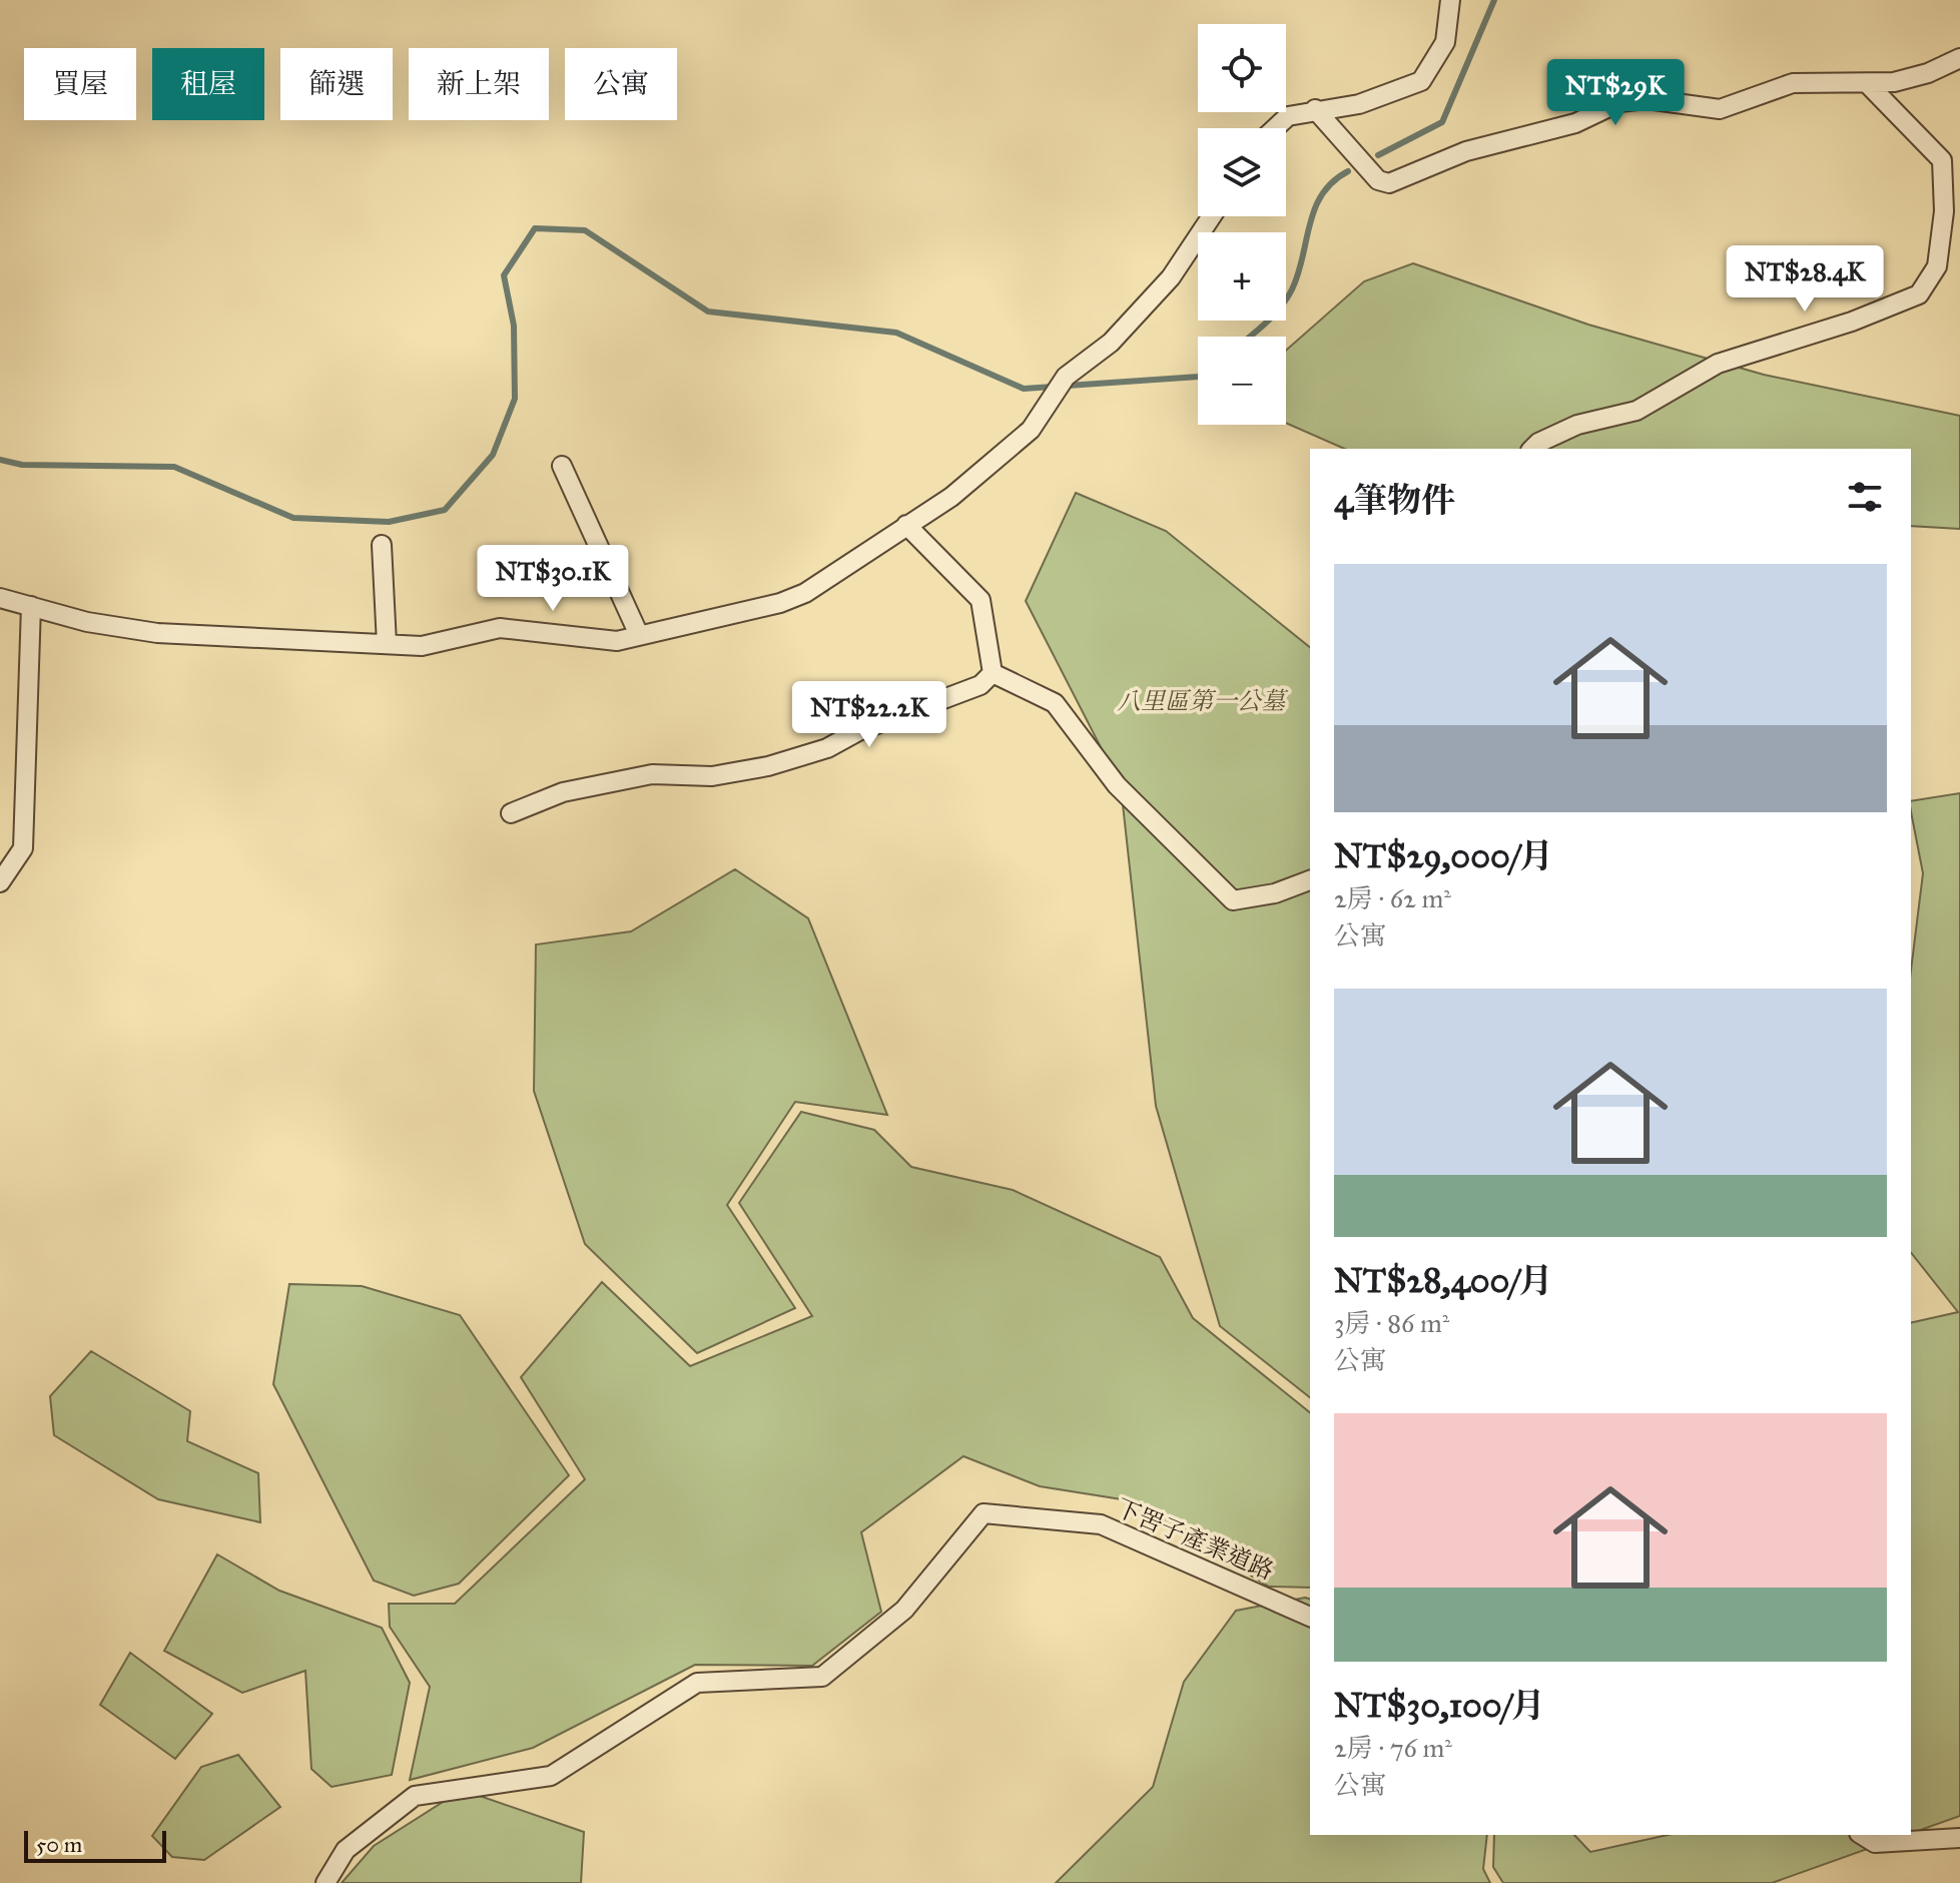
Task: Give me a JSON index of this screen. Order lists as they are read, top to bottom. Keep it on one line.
{"streets":{"street":["下罟子產業道路"]},"parks":["八里區第一公墓"],"scale_bar":"50 m","page":{"map_buttons":["+","−"],"chip":["買屋","租屋","篩選","新上架","公寓"],"price":["NT$29K","NT$28.4K","NT$30.1K","NT$22.2K"],"heading":"4筆物件","list":[{"name":"NT$29,000/月","note":"2房 · 62 m² · 公寓"},{"name":"NT$28,400/月","note":"3房 · 86 m² · 公寓"},{"name":"NT$30,100/月","note":"2房 · 76 m² · 公寓"}],"scale":"50 m"}}
